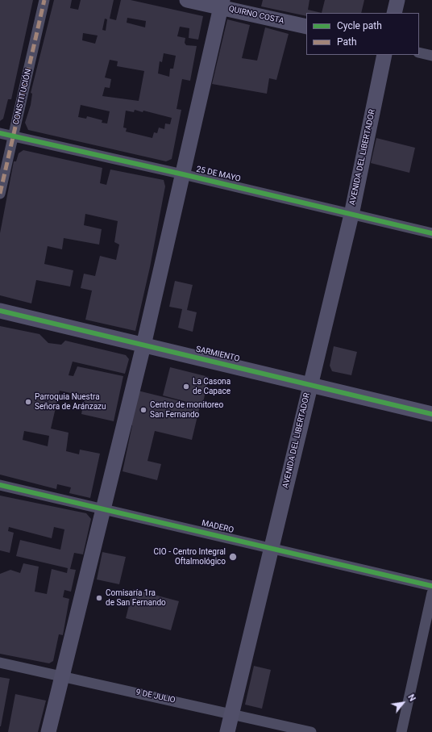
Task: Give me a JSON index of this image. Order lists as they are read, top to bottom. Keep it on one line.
{"streets":{"main road":["QUIRNO COSTA","AVENIDA DEL LIBERTADOR","SARMIENTO"],"street":["CONSTITUCIÓN","25 DE MAYO","MADERO","9 DE JULIO"]},"crossings":[["CONSTITUCIÓN","25 DE MAYO"],["AVENIDA DEL LIBERTADOR","25 DE MAYO"],["AVENIDA DEL LIBERTADOR","SARMIENTO"],["AVENIDA DEL LIBERTADOR","MADERO"],["AVENIDA DEL LIBERTADOR","9 DE JULIO"]],"places":["La Casona de Capace","Parroquia Nuestra Señora de Aránzazu","Centro de monitoreo San Fernando","CIO - Centro Integral Oftalmológico","Comisaría 1ra de San Fernando"],"legend":["Cycle path","Path"],"north":"top right"}
